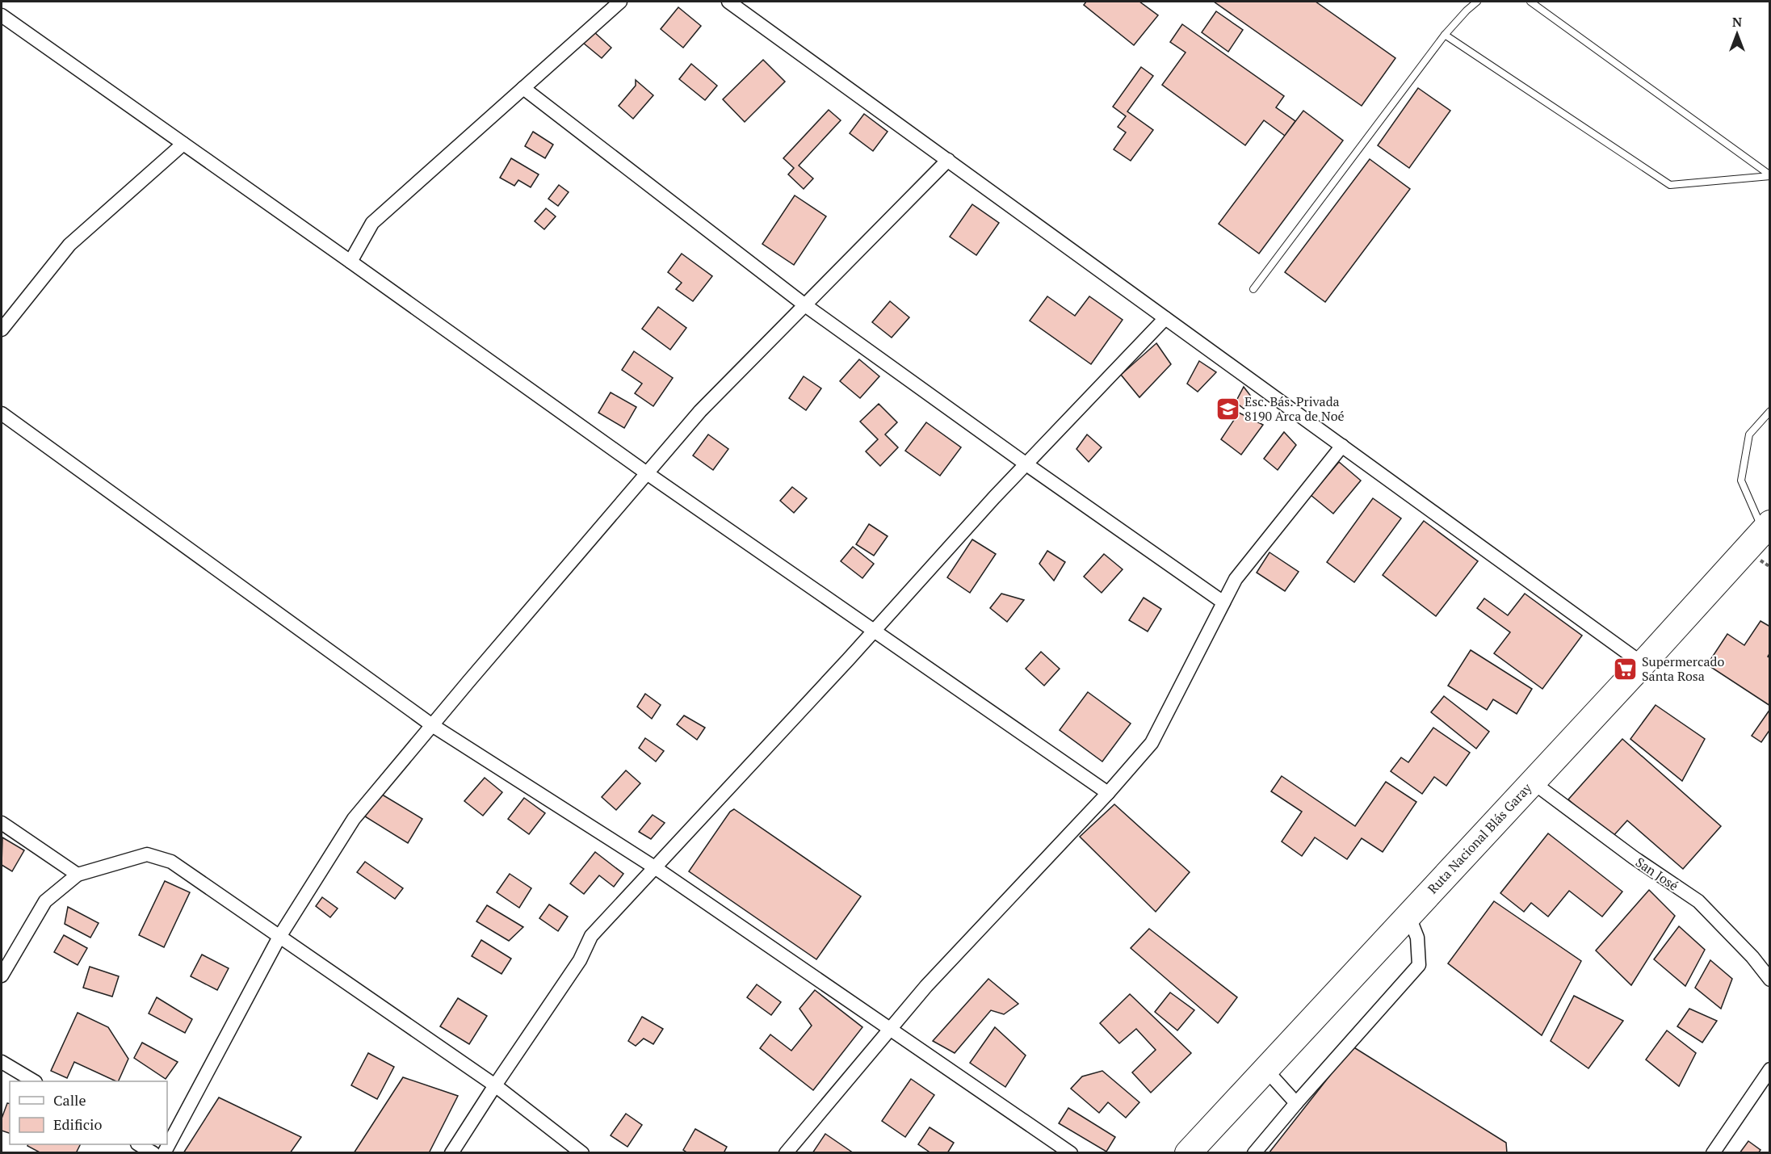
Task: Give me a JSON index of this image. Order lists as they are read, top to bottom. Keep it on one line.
{"streets":{"highway":["Ruta Nacional Blás Garay"],"street":["San José"]},"crossings":[["Ruta Nacional Blás Garay","San José"]],"places":{"school or university":["Esc. Bás. Privada 8190 Arca de Noé"],"supermarket":["Supermercado Santa Rosa"]},"legend":["Calle","Edificio"],"north":"top"}
